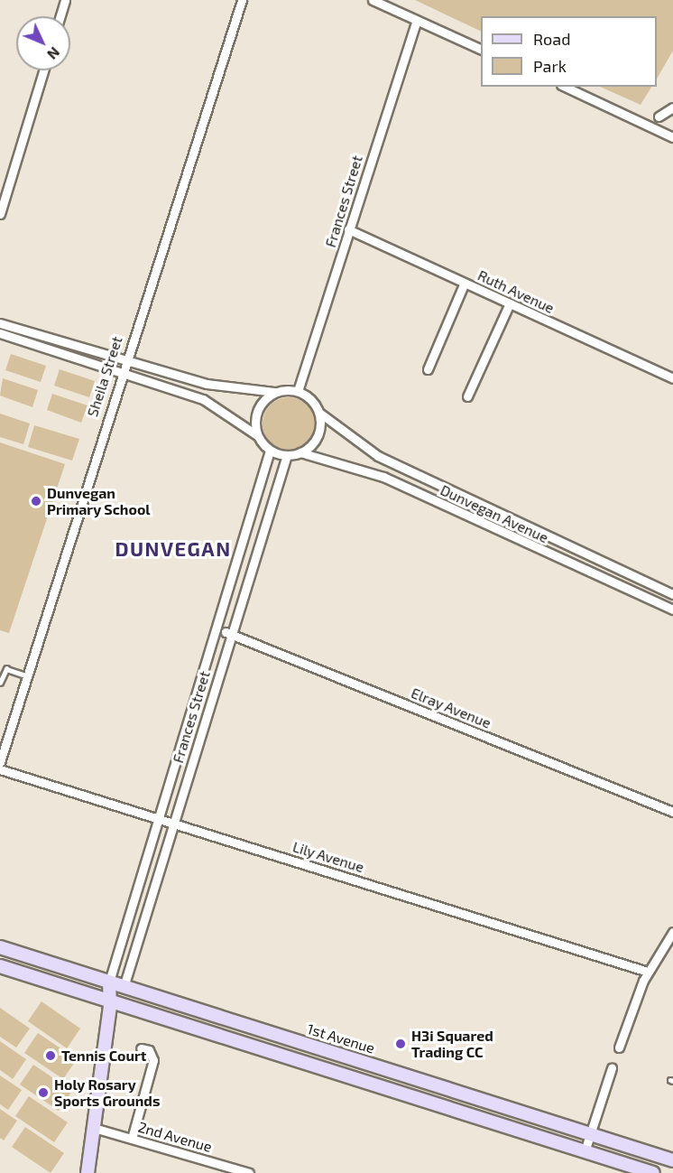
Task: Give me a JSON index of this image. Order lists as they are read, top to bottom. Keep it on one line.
{"streets":{"main road":["1st Avenue"],"street":["Frances Street","Ruth Avenue","Sheila Street","Dunvegan Avenue","Elray Avenue","Lily Avenue","2nd Avenue"]},"crossings":[["Frances Street","Ruth Avenue"],["Frances Street","Dunvegan Avenue"],["Frances Street","Elray Avenue"],["Frances Street","Lily Avenue"],["Frances Street","1st Avenue"]],"districts":["DUNVEGAN"],"places":["Dunvegan Primary School","H3i Squared Trading CC","Tennis Court","Holy Rosary Sports Grounds"],"legend":["Road","Park"],"north":"bottom right"}
